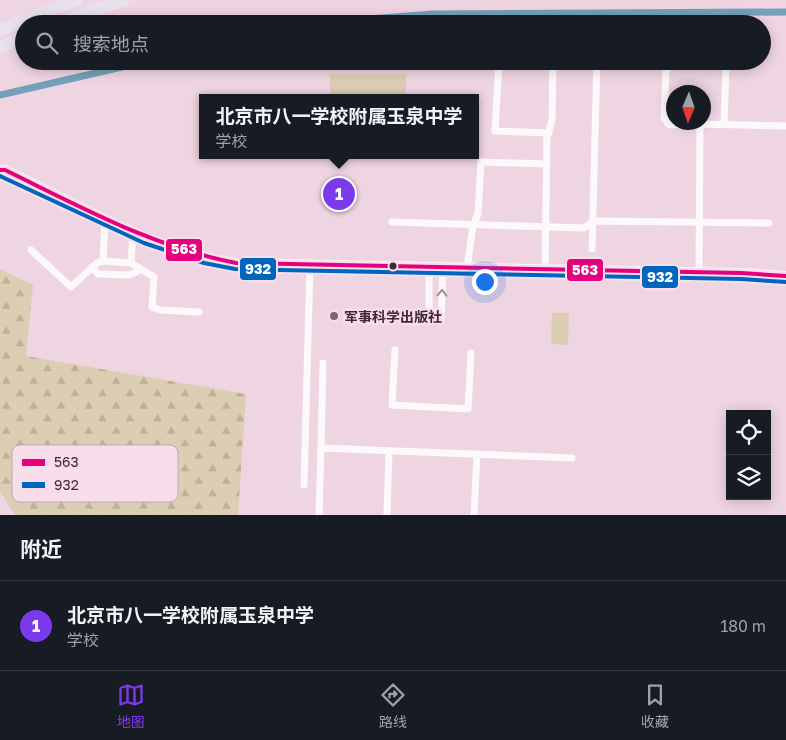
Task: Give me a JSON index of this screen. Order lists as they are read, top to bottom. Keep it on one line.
{"places":["军事科学出版社"],"lines":["transit line 563","transit line 932"],"legend":["563","932"],"north":"bottom","page":{"search":"搜索地点","popup":["北京市八一学校附属玉泉中学","学校"],"pins":"1","heading":"附近","list":[{"mark":"1","name":"北京市八一学校附属玉泉中学","note":"学校","value":"180 m"}],"nav":["地图","路线","收藏"]}}
